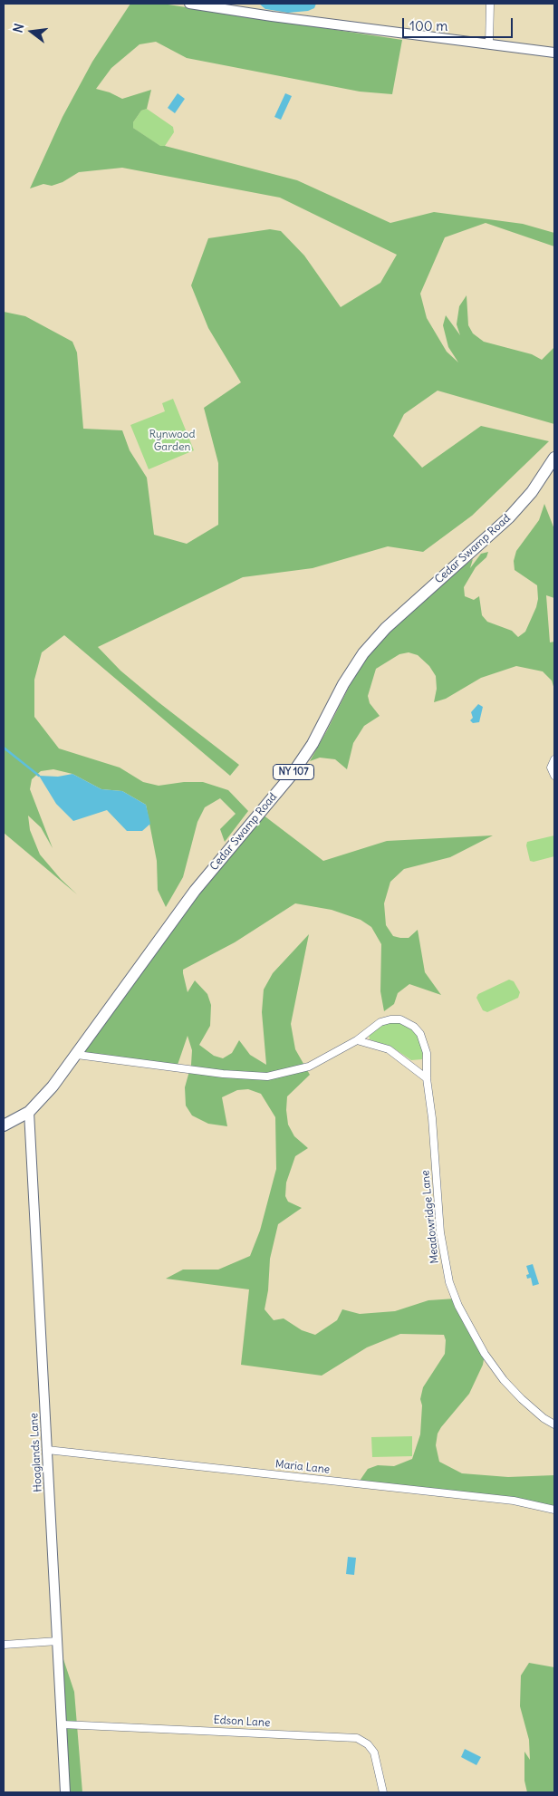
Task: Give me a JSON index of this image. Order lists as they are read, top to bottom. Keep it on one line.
{"streets":{"main road":["Cedar Swamp Road","NY 107"],"street":["Meadowridge Lane","Hoaglands Lane","Maria Lane","Edson Lane"]},"crossings":[["Cedar Swamp Road","Meadowridge Lane"],["Cedar Swamp Road","Hoaglands Lane"],["Hoaglands Lane","Maria Lane"],["Hoaglands Lane","Edson Lane"]],"parks":["Rynwood Garden"],"scale_bar":"100 m","north":"left"}
